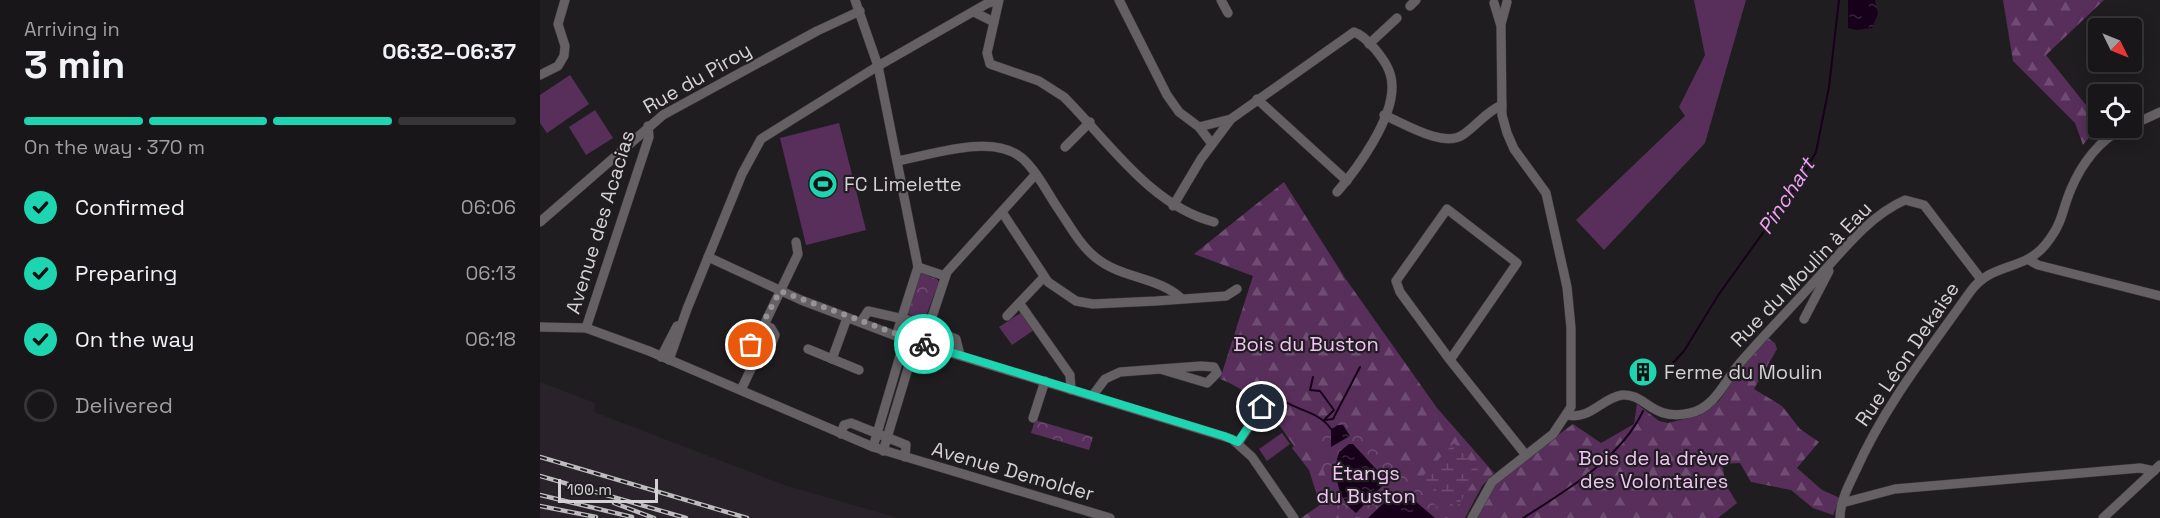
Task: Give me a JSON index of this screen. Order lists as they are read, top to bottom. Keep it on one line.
{"streets":{"street":["Rue du Piroy","Avenue des Acacias","Rue du Moulin à Eau","Rue Léon Dekaise","Avenue Demolder"]},"crossings":[["Rue du Piroy","Avenue des Acacias"],["Avenue des Acacias","Avenue Demolder"],["Rue du Moulin à Eau","Rue Léon Dekaise"]],"water":["Pinchart"],"parks":["Bois du Buston","Bois de la drève des Volontaires","Étangs du Buston"],"places":{"sports":["FC Limelette"],"building":["Ferme du Moulin"]},"scale_bar":"100 m","north":"bottom right","page":{"heading":["3 min","Arriving in","06:32–06:37"],"bar":"On the way · 370 m","list":[["Confirmed","06:06"],["Preparing","06:13"],["On the way","06:18"],"Delivered"],"scale":"100 m"}}
